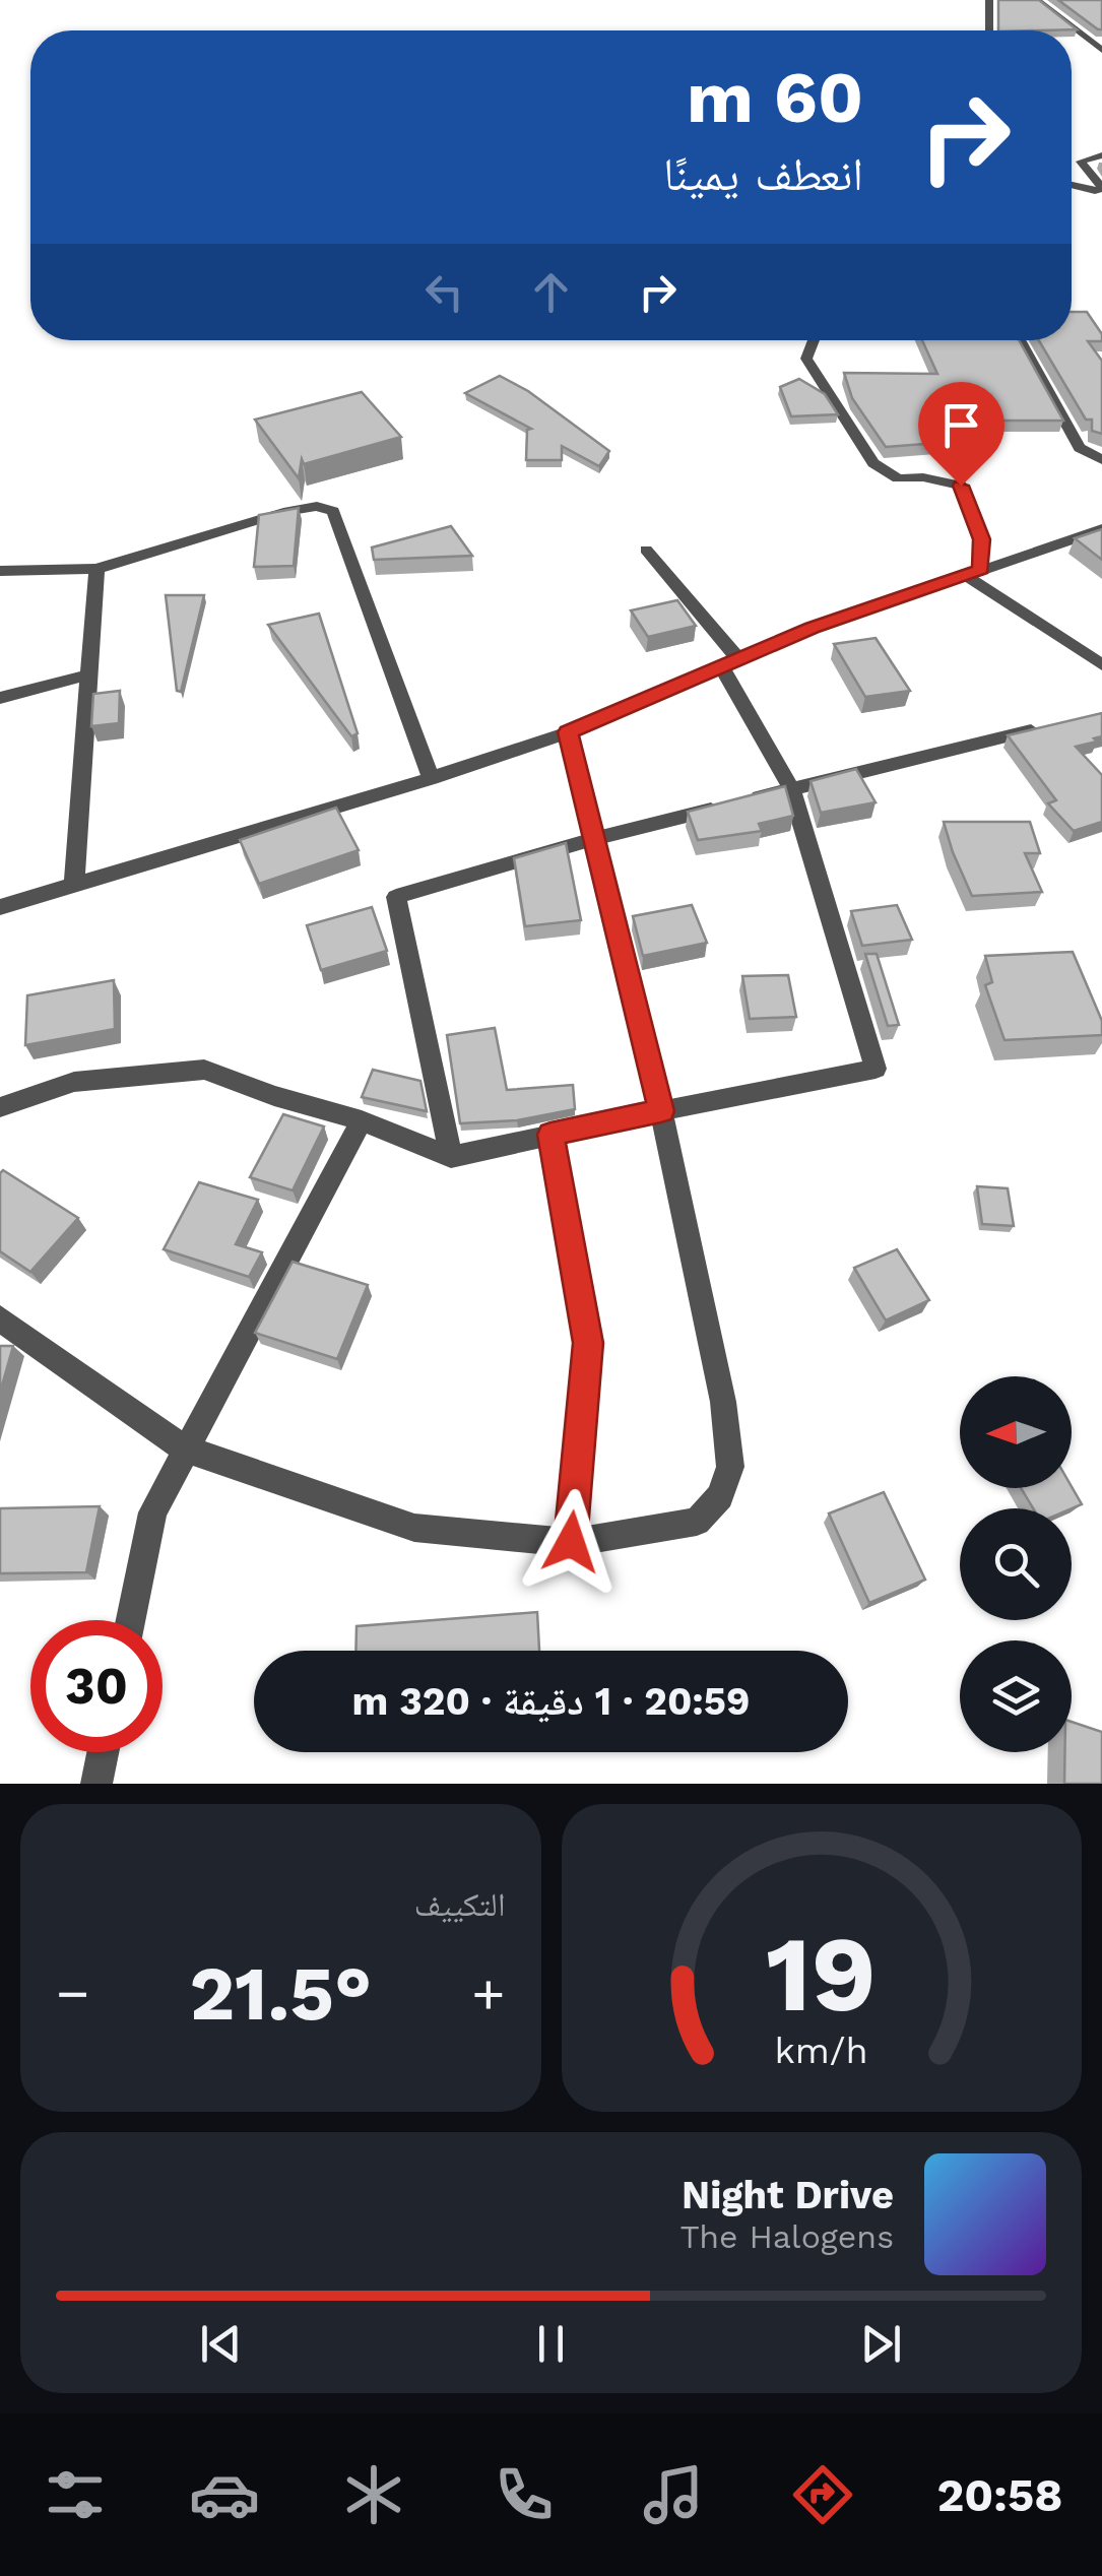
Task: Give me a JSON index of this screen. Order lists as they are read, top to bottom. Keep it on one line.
{"north":"left","page":{"turn":["60 m","انعطف يمينًا"],"limit":"30","trip":"20:59 · 1 دقيقة · 320 m","tile":"التكييف","heat":["−","21.5°","+"],"song":["Night Drive","The Halogens"],"tabs":"20:58","gauge":["19","km/h"]}}
